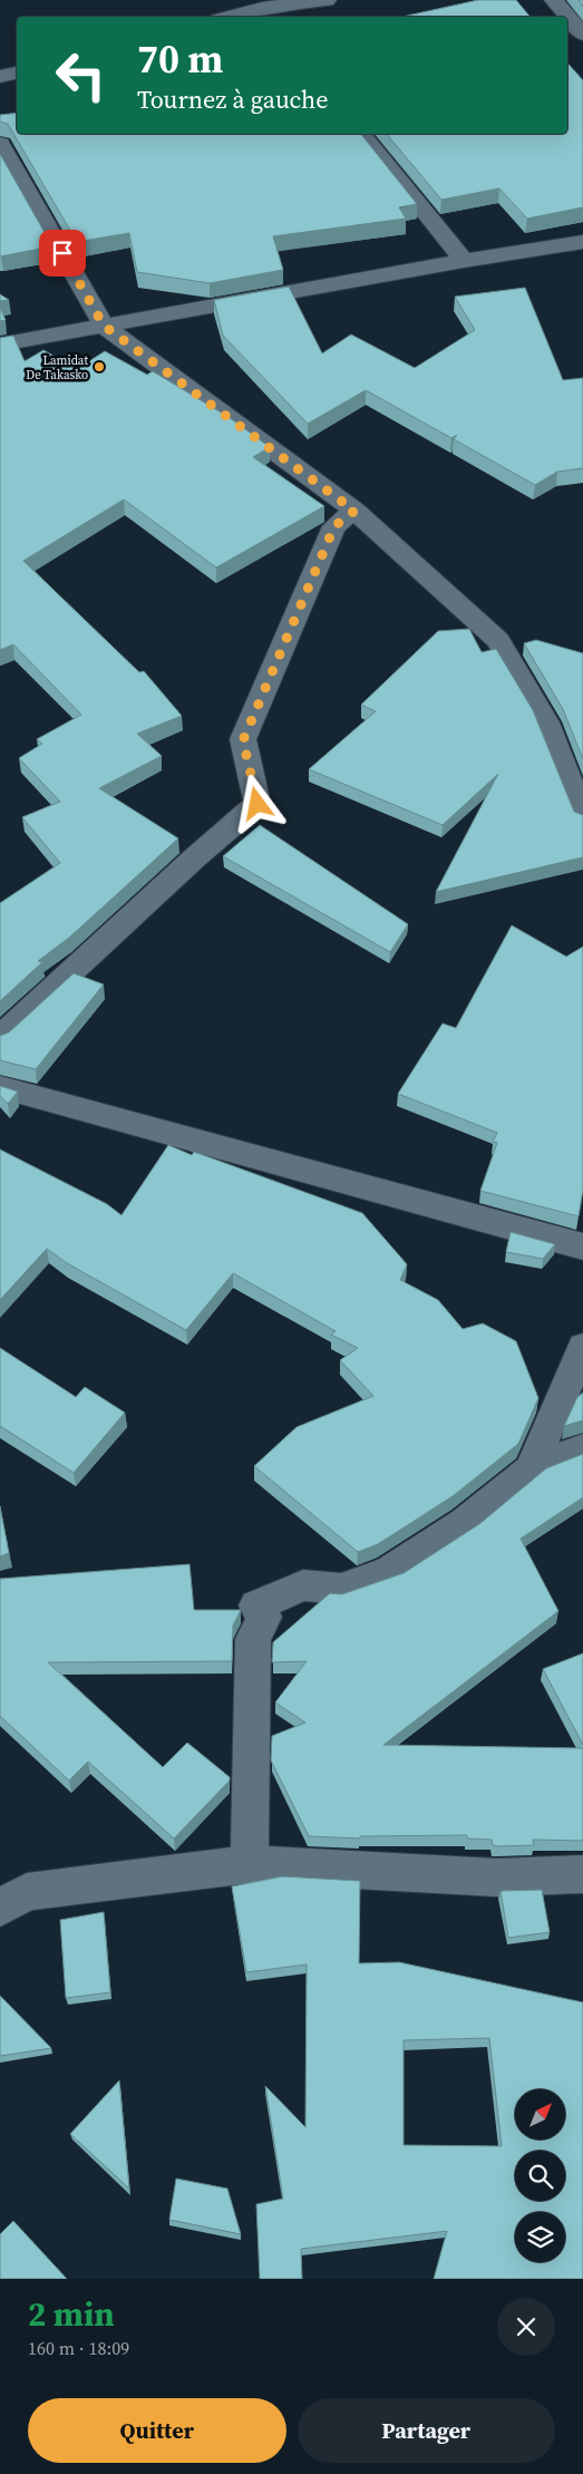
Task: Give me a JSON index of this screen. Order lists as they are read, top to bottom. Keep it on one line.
{"places":["Lamidat De Takasko"],"north":"top right","page":{"turn":["70 m","Tournez à gauche"],"heading":["2 min","160 m · 18:09"],"buttons":["Quitter","Partager"]}}
